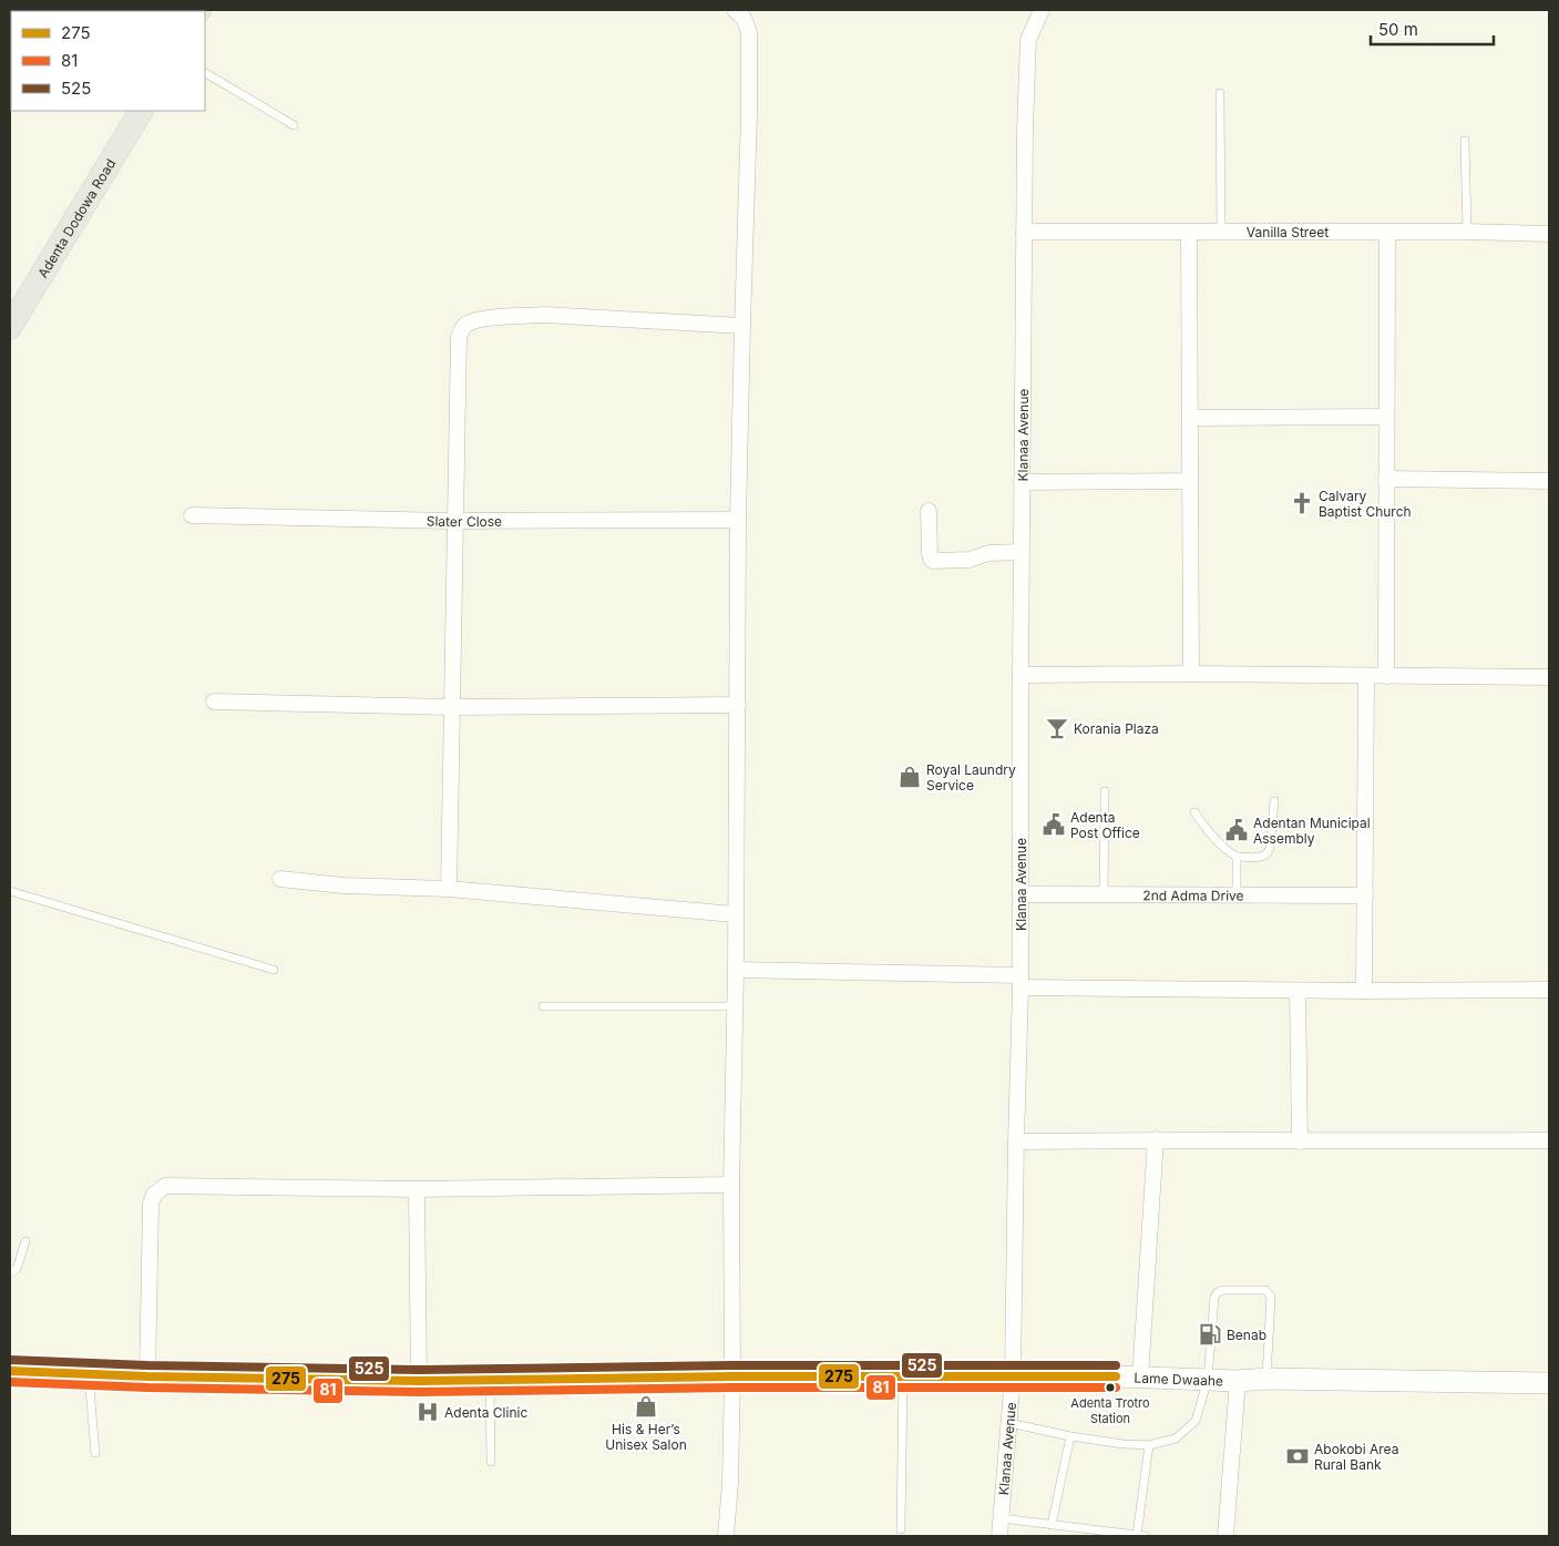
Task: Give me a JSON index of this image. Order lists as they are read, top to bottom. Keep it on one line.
{"streets":{"main road":["Adenta Dodowa Road"],"street":["Vanilla Street","Klanaa Avenue","Slater Close","2nd Adma Drive","Lame Dwaahe"]},"crossings":[["Vanilla Street","Klanaa Avenue"],["Klanaa Avenue","2nd Adma Drive"],["Klanaa Avenue","Lame Dwaahe"]],"places":{"church":["Calvary Baptist Church"],"bar":["Korania Plaza"],"shop":["Royal Laundry Service","His & Her’s Unisex Salon"],"public building":["Adenta Post Office","Adentan Municipal Assembly"],"fuel station":["Benab"],"other":["Adenta Trotro Station"],"hospital":["Adenta Clinic"],"bank":["Abokobi Area Rural Bank"]},"lines":["transit line 525","transit line 275","transit line 81"],"legend":["275","81","525"],"scale_bar":"50 m"}
